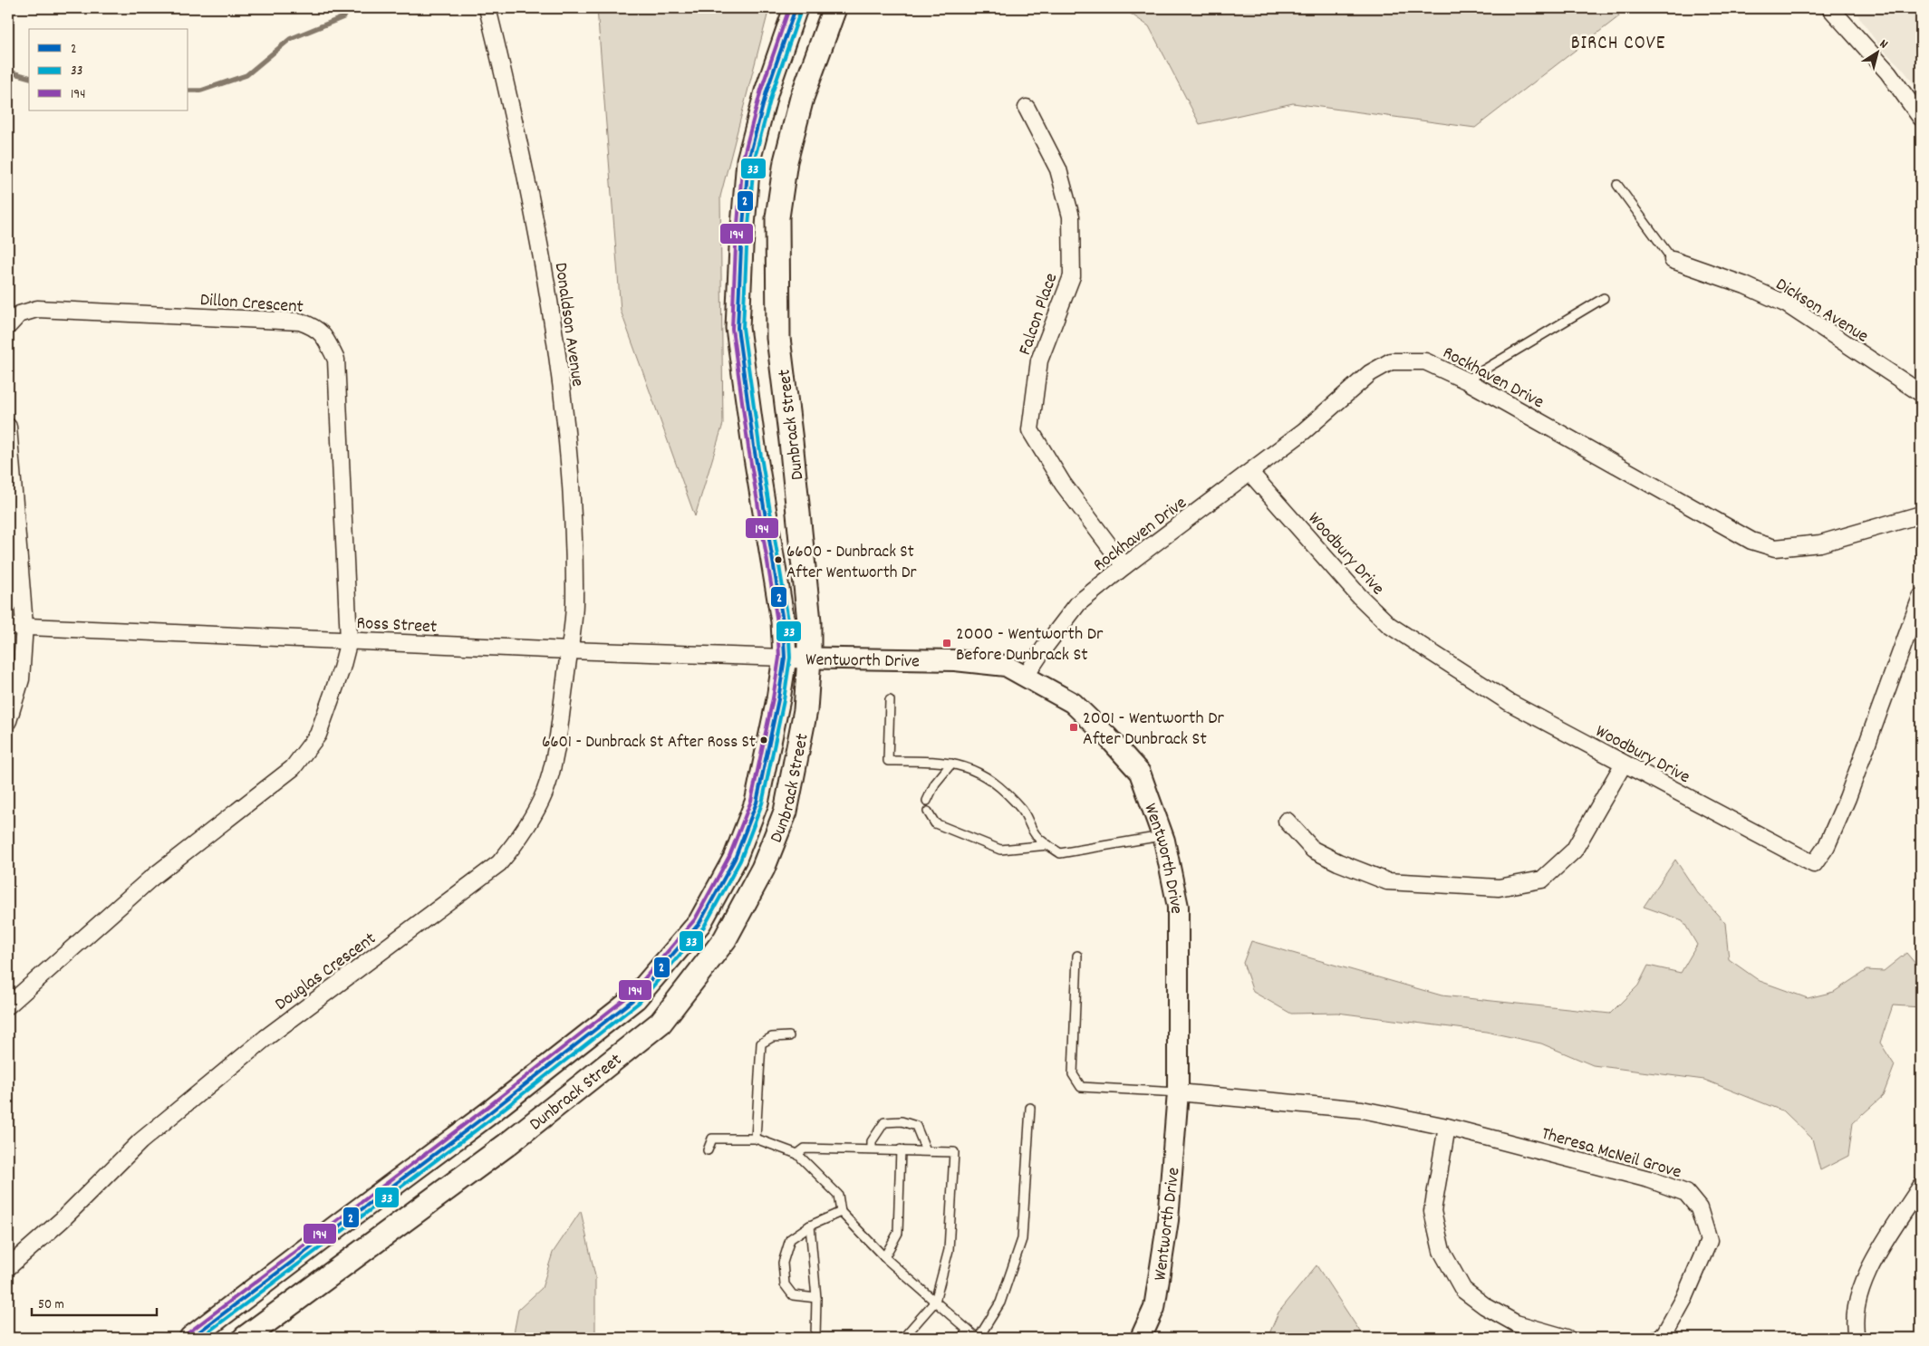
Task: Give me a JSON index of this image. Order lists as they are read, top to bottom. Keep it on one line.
{"streets":{"main road":["Dunbrack Street"],"street":["Dillon Crescent","Dickson Avenue","Falcon Place","Donaldson Avenue","Rockhaven Drive","Woodbury Drive","Ross Street","Wentworth Drive","Douglas Crescent","Theresa McNeil Grove"]},"crossings":[["Dillon Crescent","Ross Street"],["Falcon Place","Rockhaven Drive"],["Donaldson Avenue","Ross Street"],["Donaldson Avenue","Douglas Crescent"],["Rockhaven Drive","Woodbury Drive"],["Rockhaven Drive","Wentworth Drive"],["Dunbrack Street","Ross Street"],["Dunbrack Street","Wentworth Drive"],["Ross Street","Wentworth Drive"],["Ross Street","Douglas Crescent"],["Wentworth Drive","Theresa McNeil Grove"]],"districts":["BIRCH COVE"],"places":{"other":["6600 - Dunbrack St After Wentworth Dr","6601 - Dunbrack St After Ross St"],"transit":["2000 - Wentworth Dr Before Dunbrack St","2001 - Wentworth Dr After Dunbrack St"]},"lines":["transit line 2","transit line 194","transit line 33"],"legend":["2","33","194"],"scale_bar":"50 m","north":"top right"}
